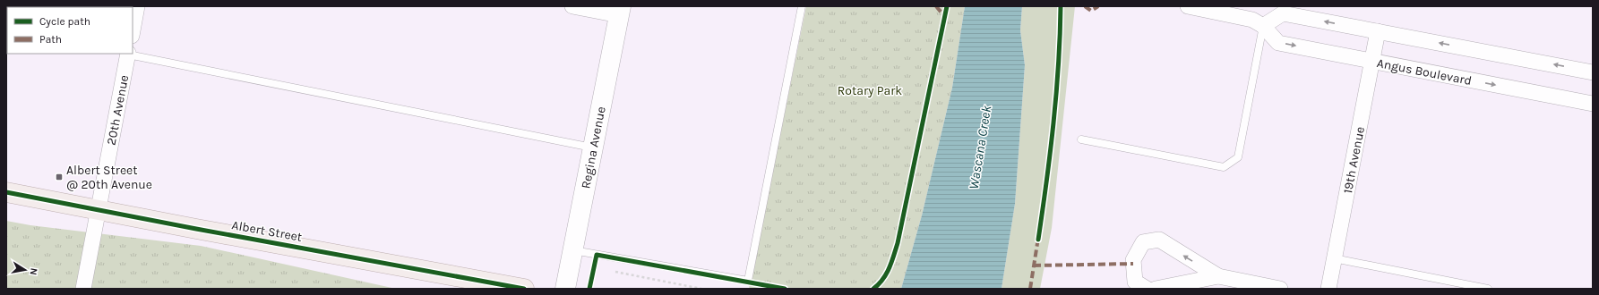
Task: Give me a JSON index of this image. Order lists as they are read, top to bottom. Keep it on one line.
{"streets":{"main road":["Albert Street"],"street":["Angus Boulevard","20th Avenue","Regina Avenue","19th Avenue"]},"crossings":[["Angus Boulevard","19th Avenue"],["20th Avenue","Albert Street"]],"water":["Wascana Creek"],"parks":["Rotary Park"],"places":{"transit":["Albert Street @ 20th Avenue"]},"legend":["Cycle path","Path"],"north":"right"}
